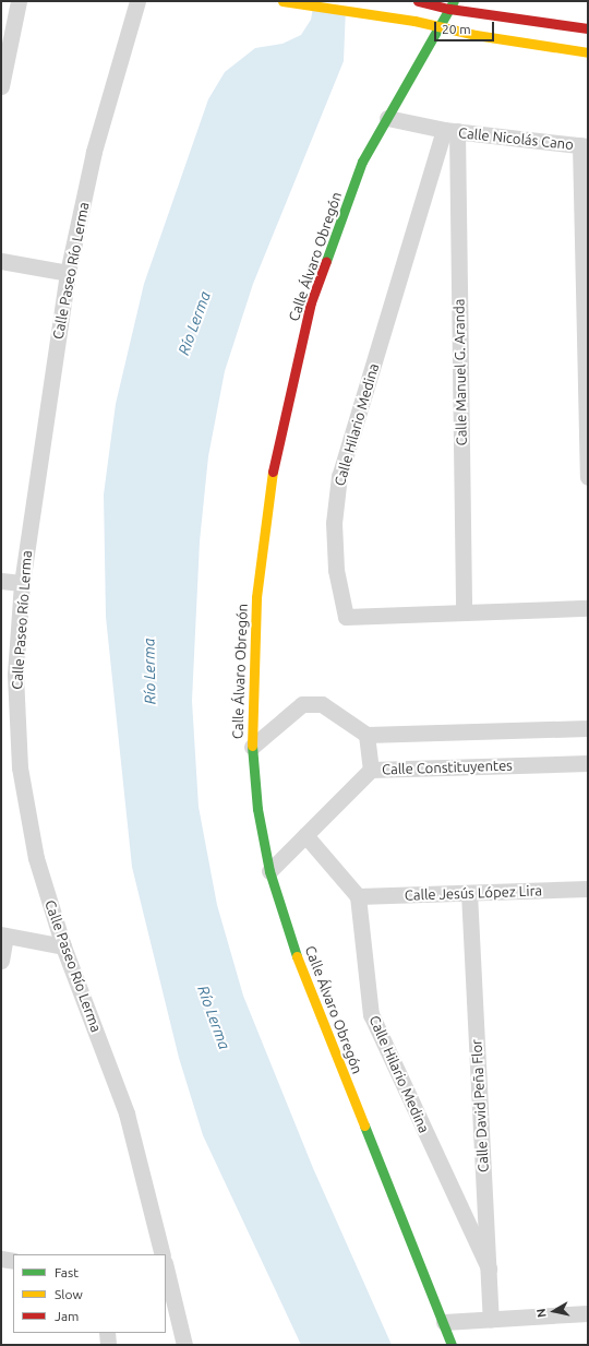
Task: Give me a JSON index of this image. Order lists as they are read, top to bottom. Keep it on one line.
{"streets":{"street":["Calle Nicolás Cano","Calle Álvaro Obregón","Calle Paseo Río Lerma","Calle Manuel G. Aranda","Calle Hilario Medina","Calle Constituyentes","Calle Jesús López Lira","Calle David Peña Flor"]},"crossings":[["Calle Nicolás Cano","Calle Álvaro Obregón"],["Calle Nicolás Cano","Calle Manuel G. Aranda"],["Calle Nicolás Cano","Calle Hilario Medina"],["Calle Álvaro Obregón","Calle Constituyentes"],["Calle Manuel G. Aranda","Calle Hilario Medina"],["Calle Hilario Medina","Calle Jesús López Lira"],["Calle Hilario Medina","Calle David Peña Flor"],["Calle Jesús López Lira","Calle David Peña Flor"]],"water":["Río Lerma"],"legend":["Fast","Slow","Jam"],"scale_bar":"20 m","north":"left"}
